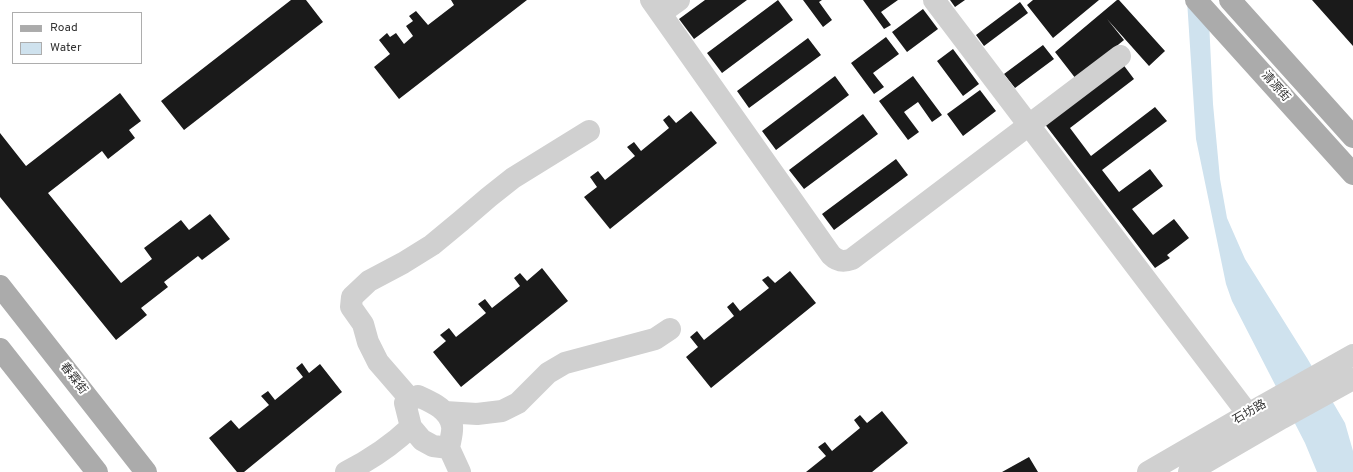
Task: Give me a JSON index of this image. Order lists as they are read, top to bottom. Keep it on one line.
{"streets":{"main road":["清源街","春霖街"],"street":["石坊路"]},"legend":["Road","Water"]}
